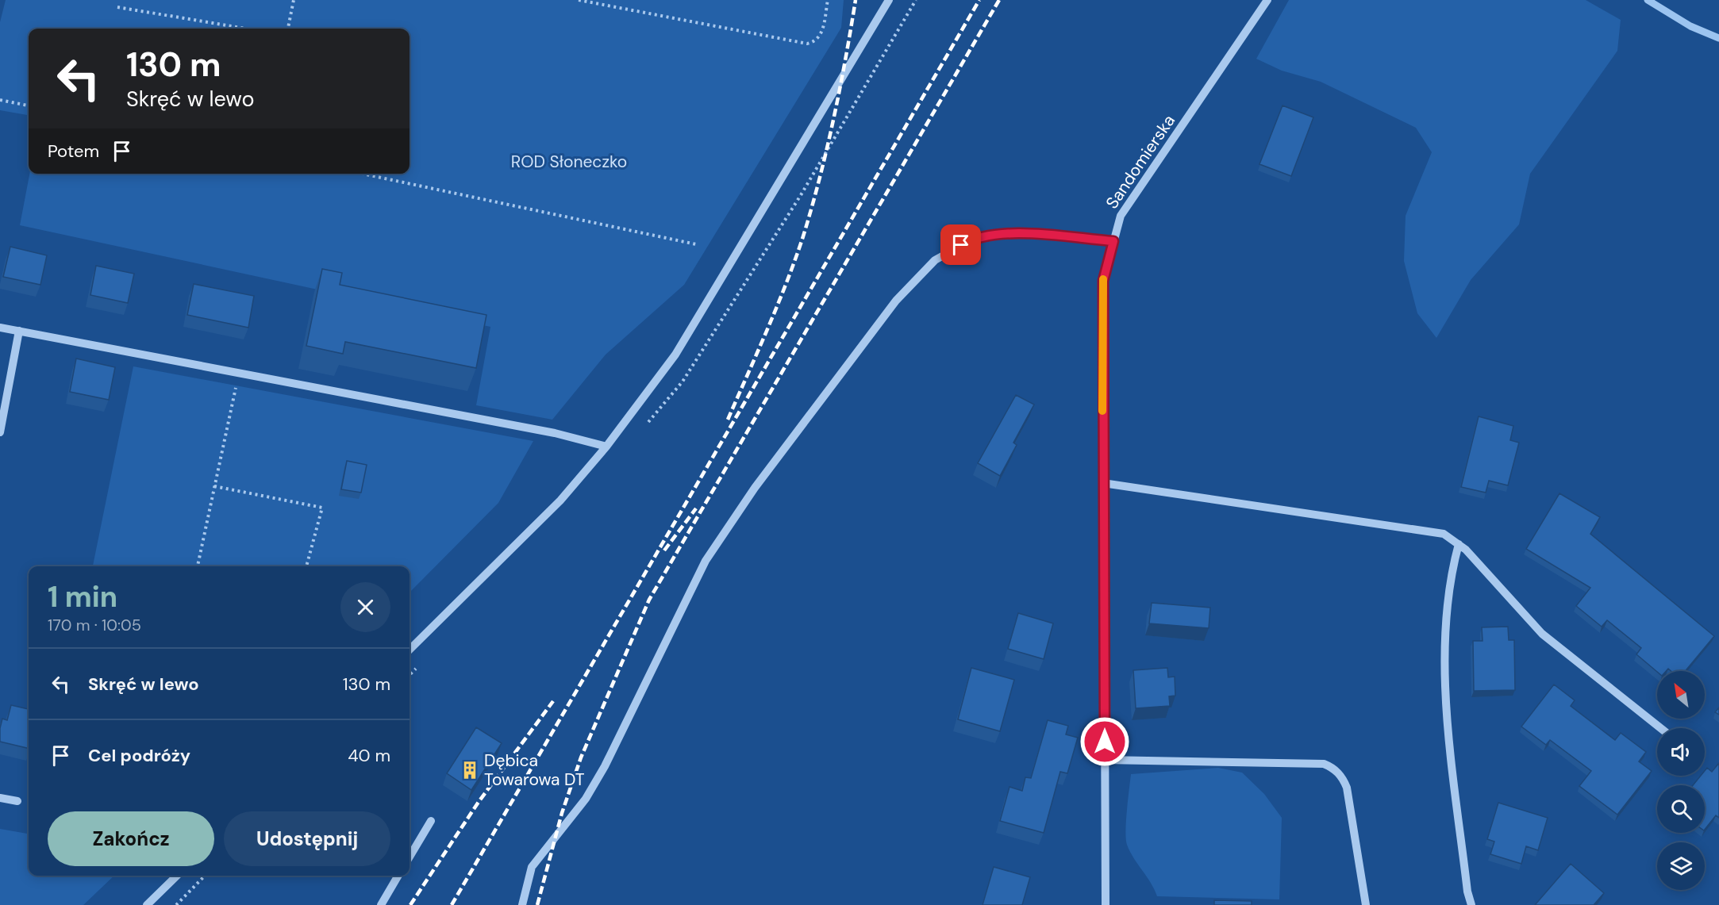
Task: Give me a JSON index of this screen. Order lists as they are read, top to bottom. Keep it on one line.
{"streets":{"street":["Sandomierska"]},"parks":["ROD Słoneczko"],"places":{"building":["Dębica Towarowa DT"]},"north":"top left","page":{"turn":["130 m","Skręć w lewo"],"then":"Potem","heading":["1 min","170 m · 10:05"],"list":[{"name":"Skręć w lewo","value":"130 m"},{"name":"Cel podróży","value":"40 m"}],"buttons":["Zakończ","Udostępnij"]}}
